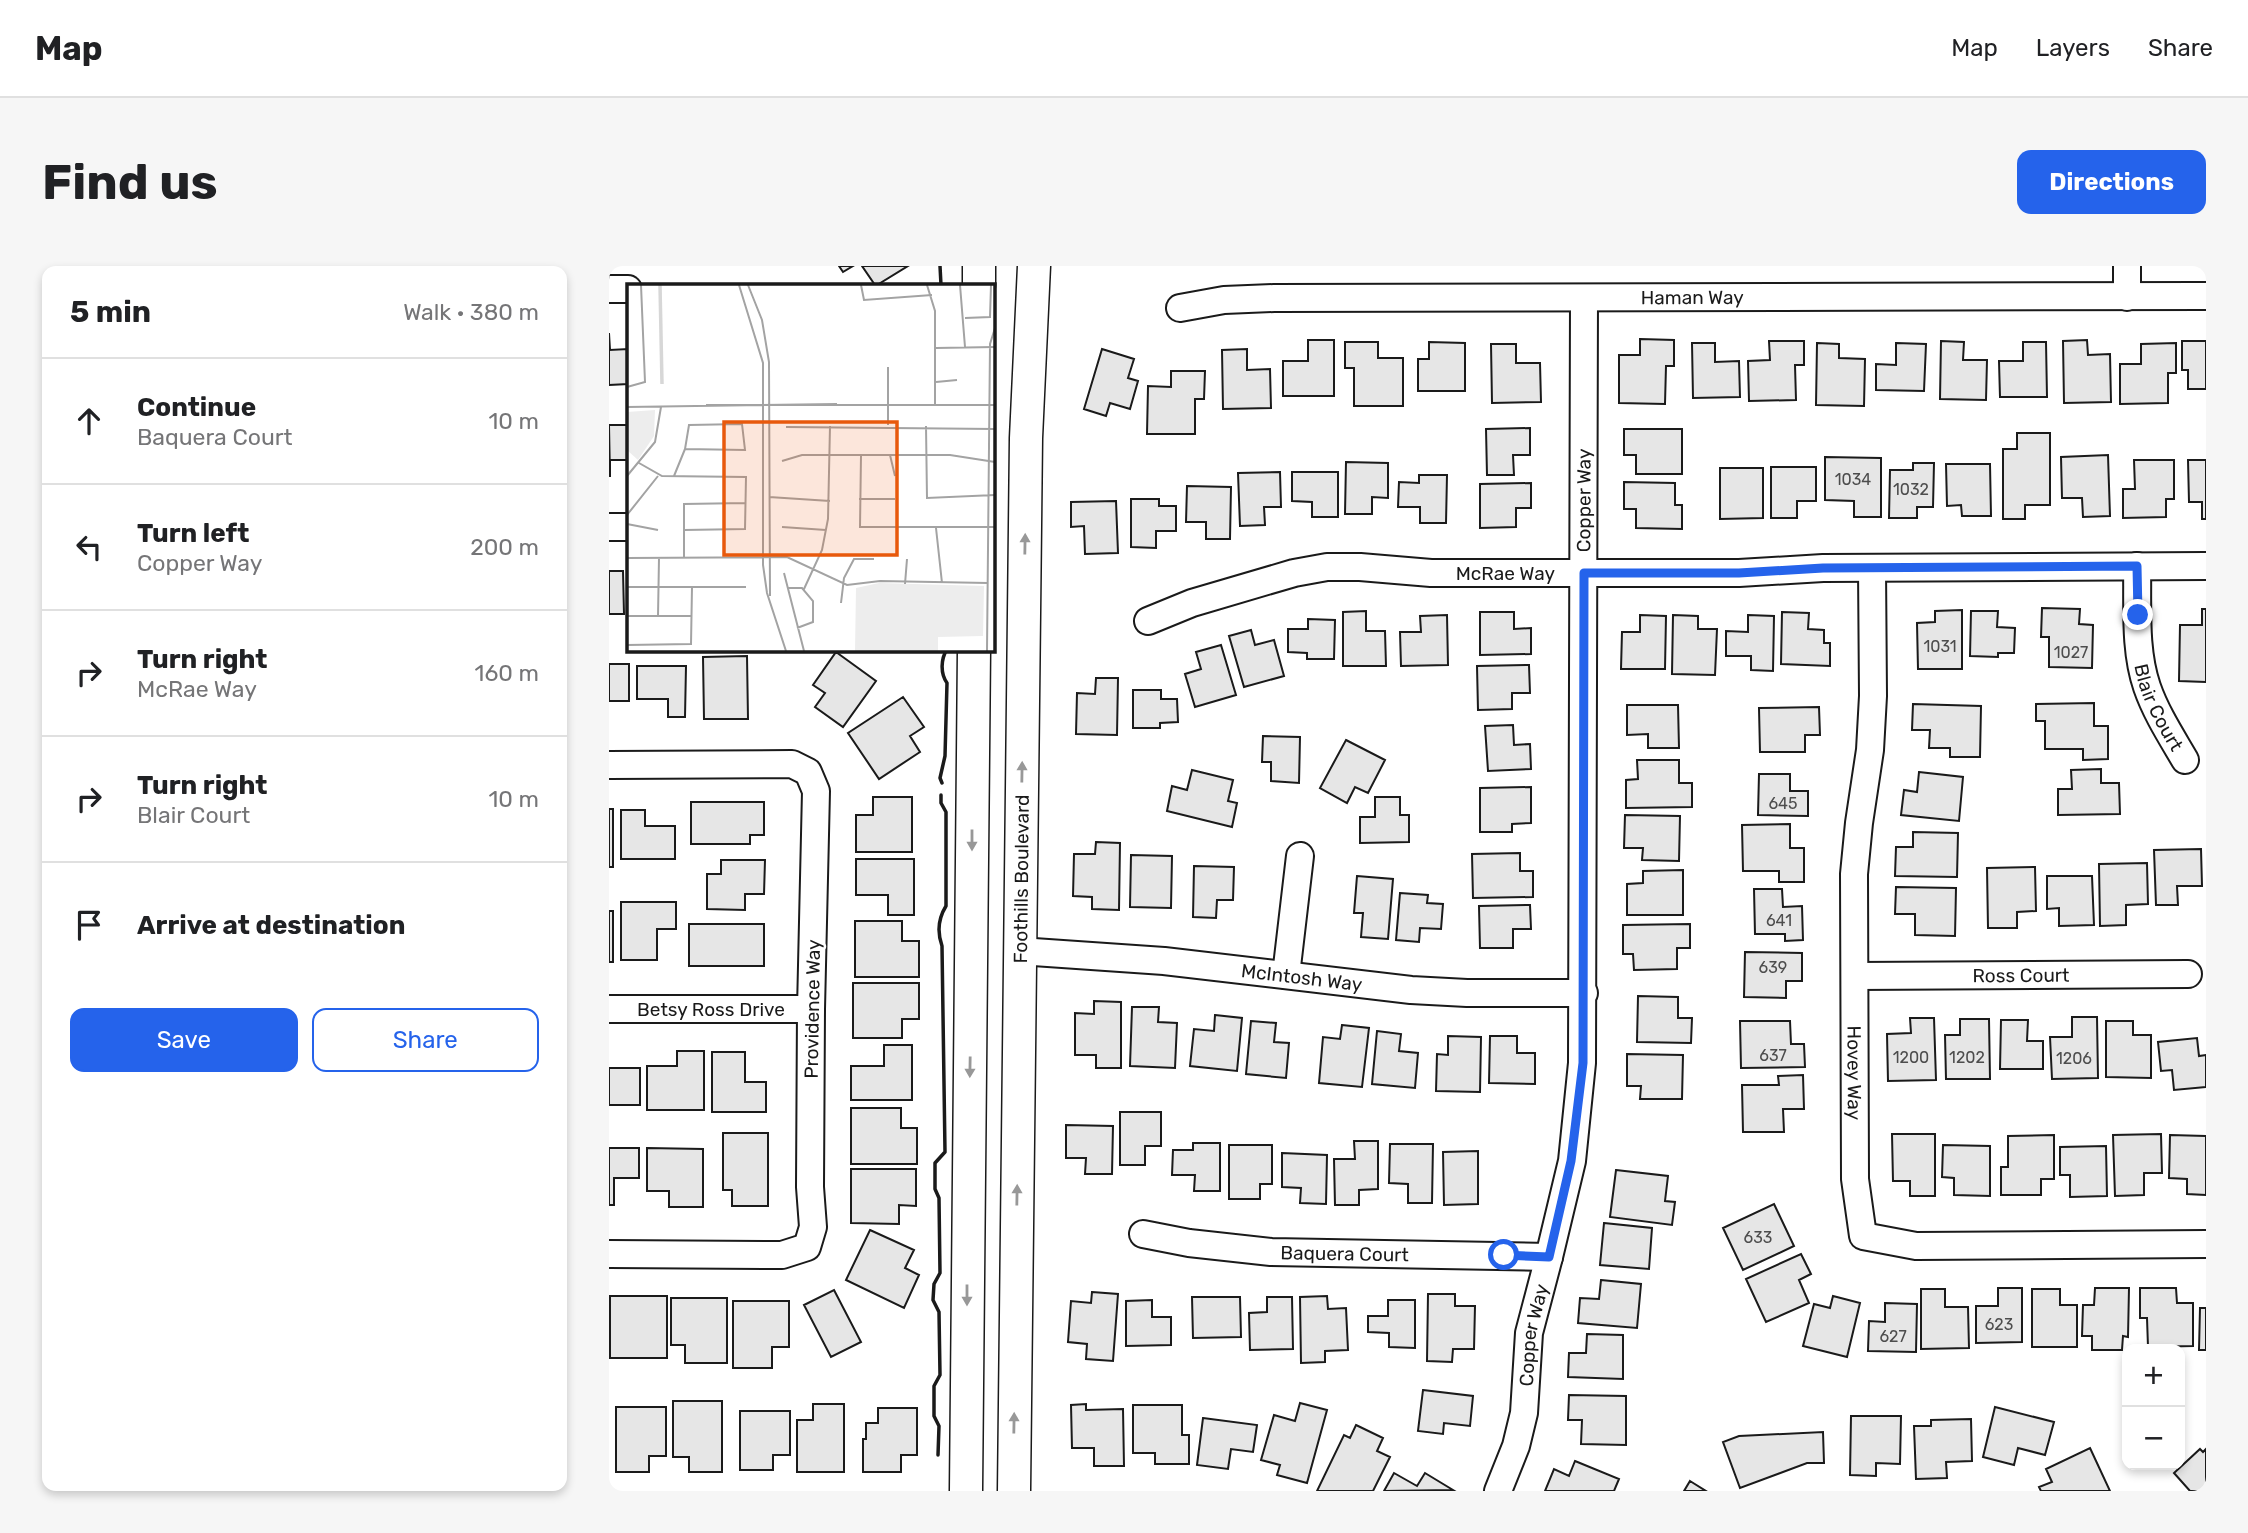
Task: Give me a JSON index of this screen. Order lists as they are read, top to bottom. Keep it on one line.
{"streets":{"main road":["Foothills Boulevard"],"street":["Haman Way","Copper Way","McRae Way","Blair Court","Ross Court","McIntosh Way","Betsy Ross Drive","Providence Way","Hovey Way","Baquera Court"]},"crossings":[["Haman Way","Copper Way"],["Copper Way","McRae Way"],["Copper Way","McIntosh Way"],["Copper Way","Baquera Court"],["McRae Way","Blair Court"],["McRae Way","Hovey Way"],["Foothills Boulevard","McIntosh Way"],["Ross Court","Hovey Way"],["Betsy Ross Drive","Providence Way"]],"house_numbers":["1034","1032","1031","1027","645","641","639","637","1200","1202","1206","633","623","627"],"page":{"header":"Map","nav":["Map","Layers","Share"],"buttons":["Directions",["Save","Share"]],"title":"Find us","heading":["5 min","Walk · 380 m"],"list":[["Continue","Baquera Court","10 m"],["Turn left","Copper Way","200 m"],["Turn right","McRae Way","160 m"],["Turn right","Blair Court","10 m"],"Arrive at destination"],"map_buttons":["+","−"]}}
